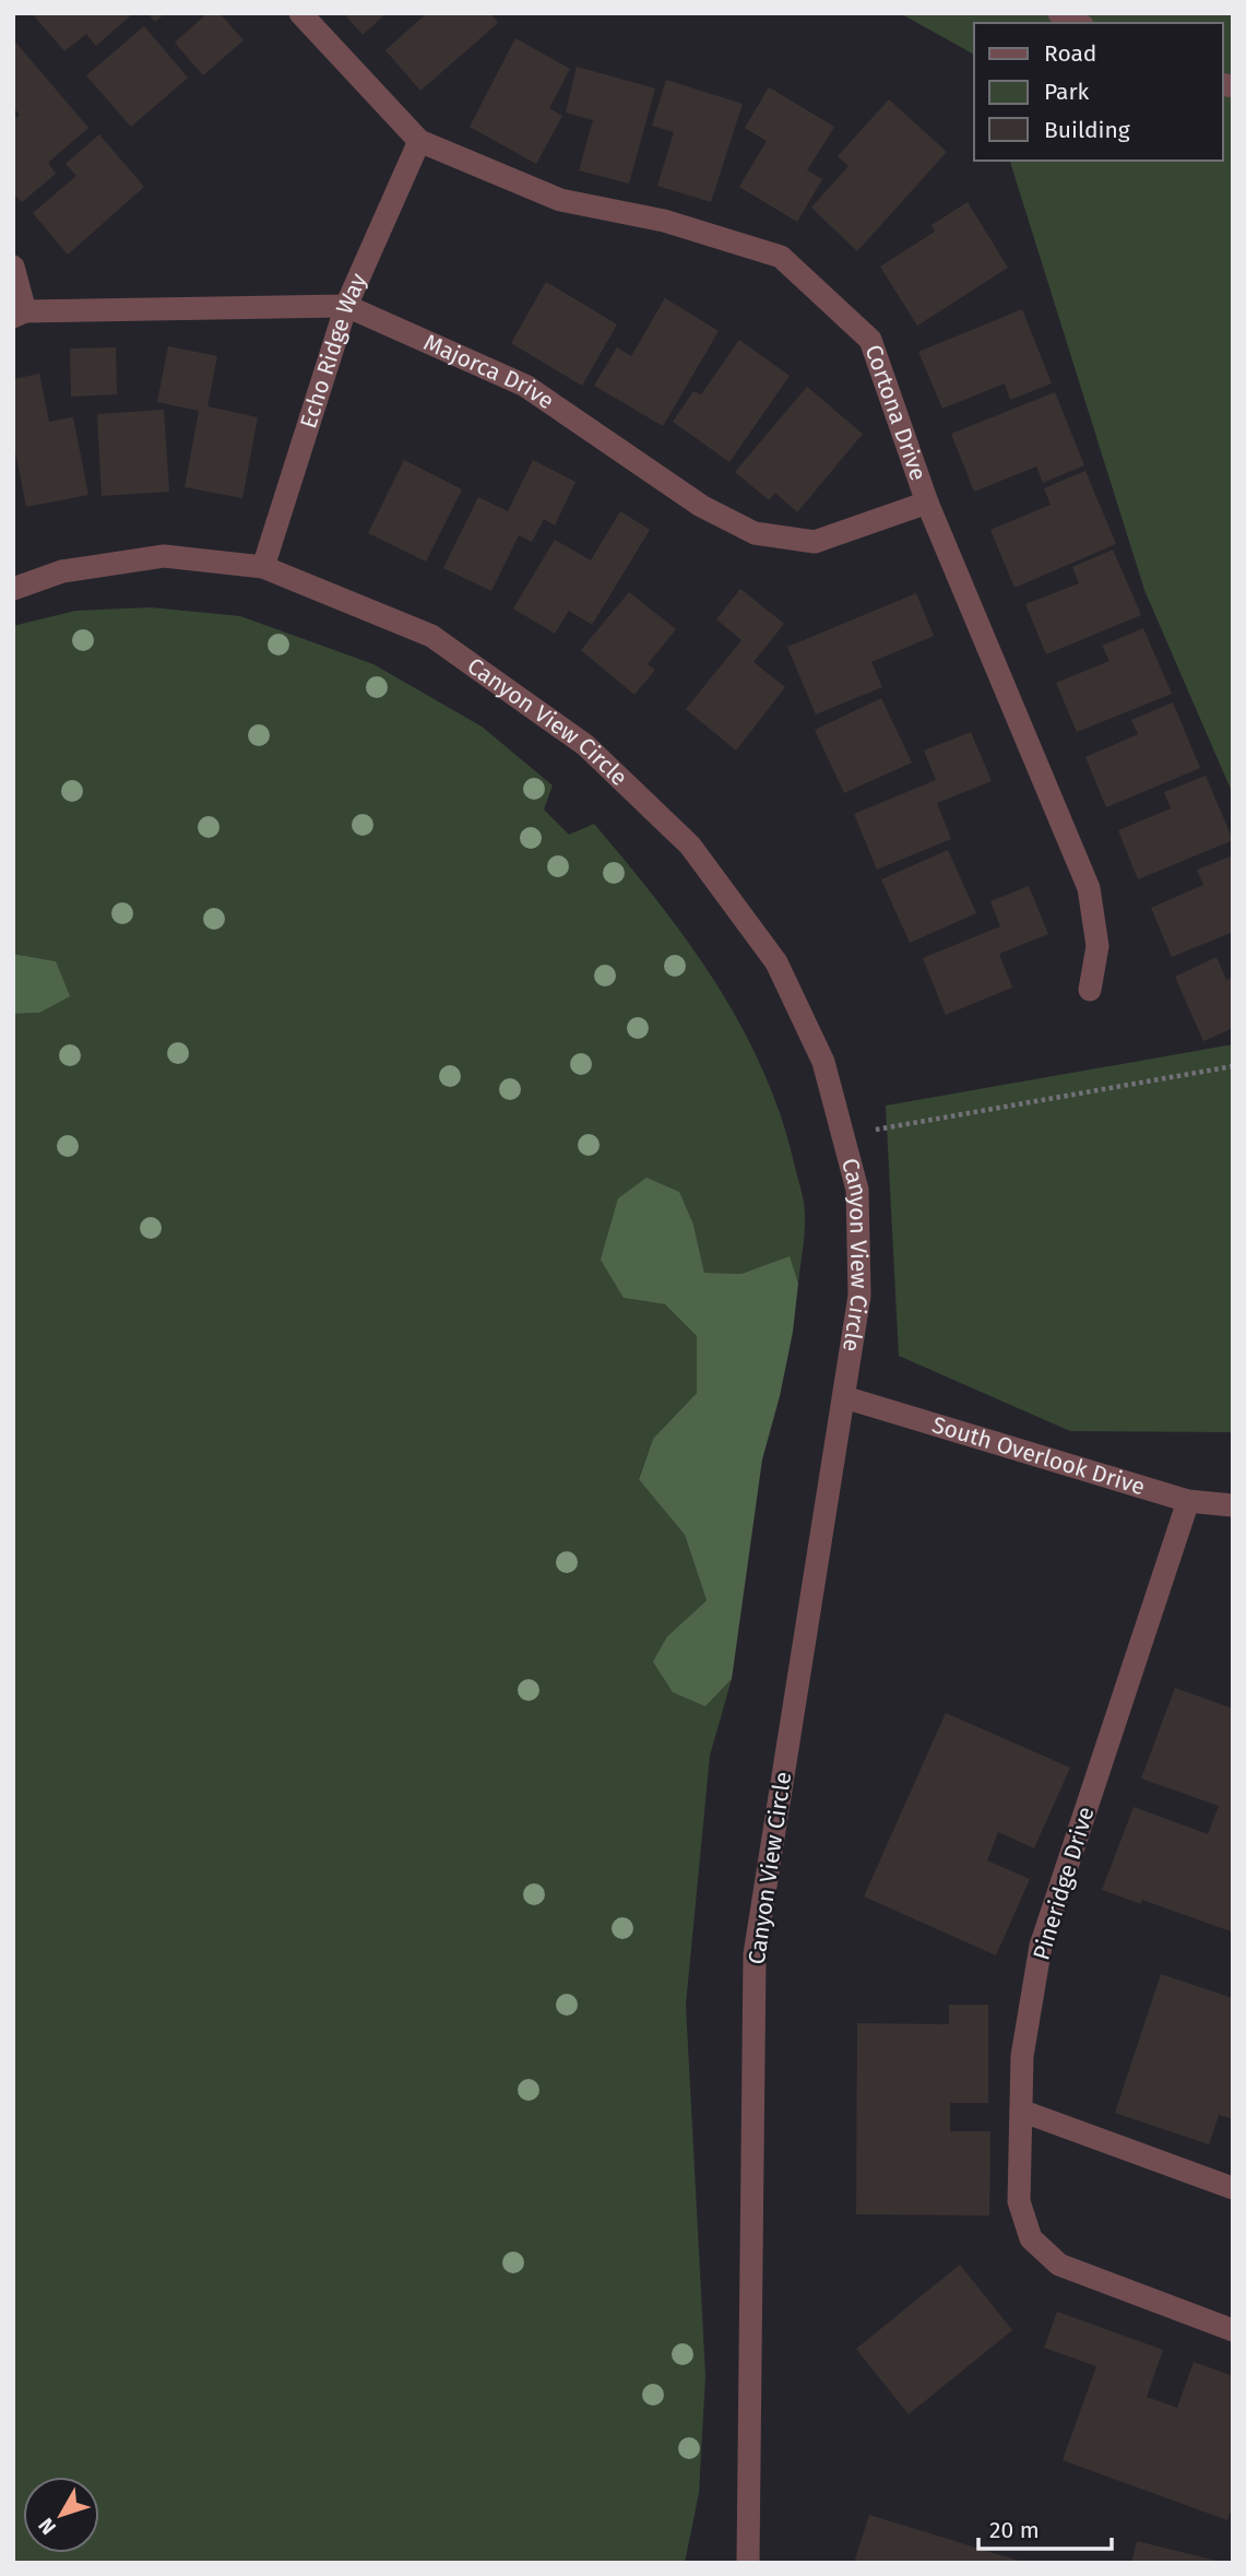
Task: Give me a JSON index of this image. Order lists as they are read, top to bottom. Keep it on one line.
{"streets":{"street":["Echo Ridge Way","Majorca Drive","Cortona Drive","Canyon View Circle","South Overlook Drive","Pineridge Drive"]},"crossings":[["Echo Ridge Way","Majorca Drive"],["Echo Ridge Way","Cortona Drive"],["Echo Ridge Way","Canyon View Circle"],["Majorca Drive","Cortona Drive"],["Canyon View Circle","South Overlook Drive"],["South Overlook Drive","Pineridge Drive"]],"legend":["Road","Park","Building"],"scale_bar":"20 m","north":"bottom left"}
